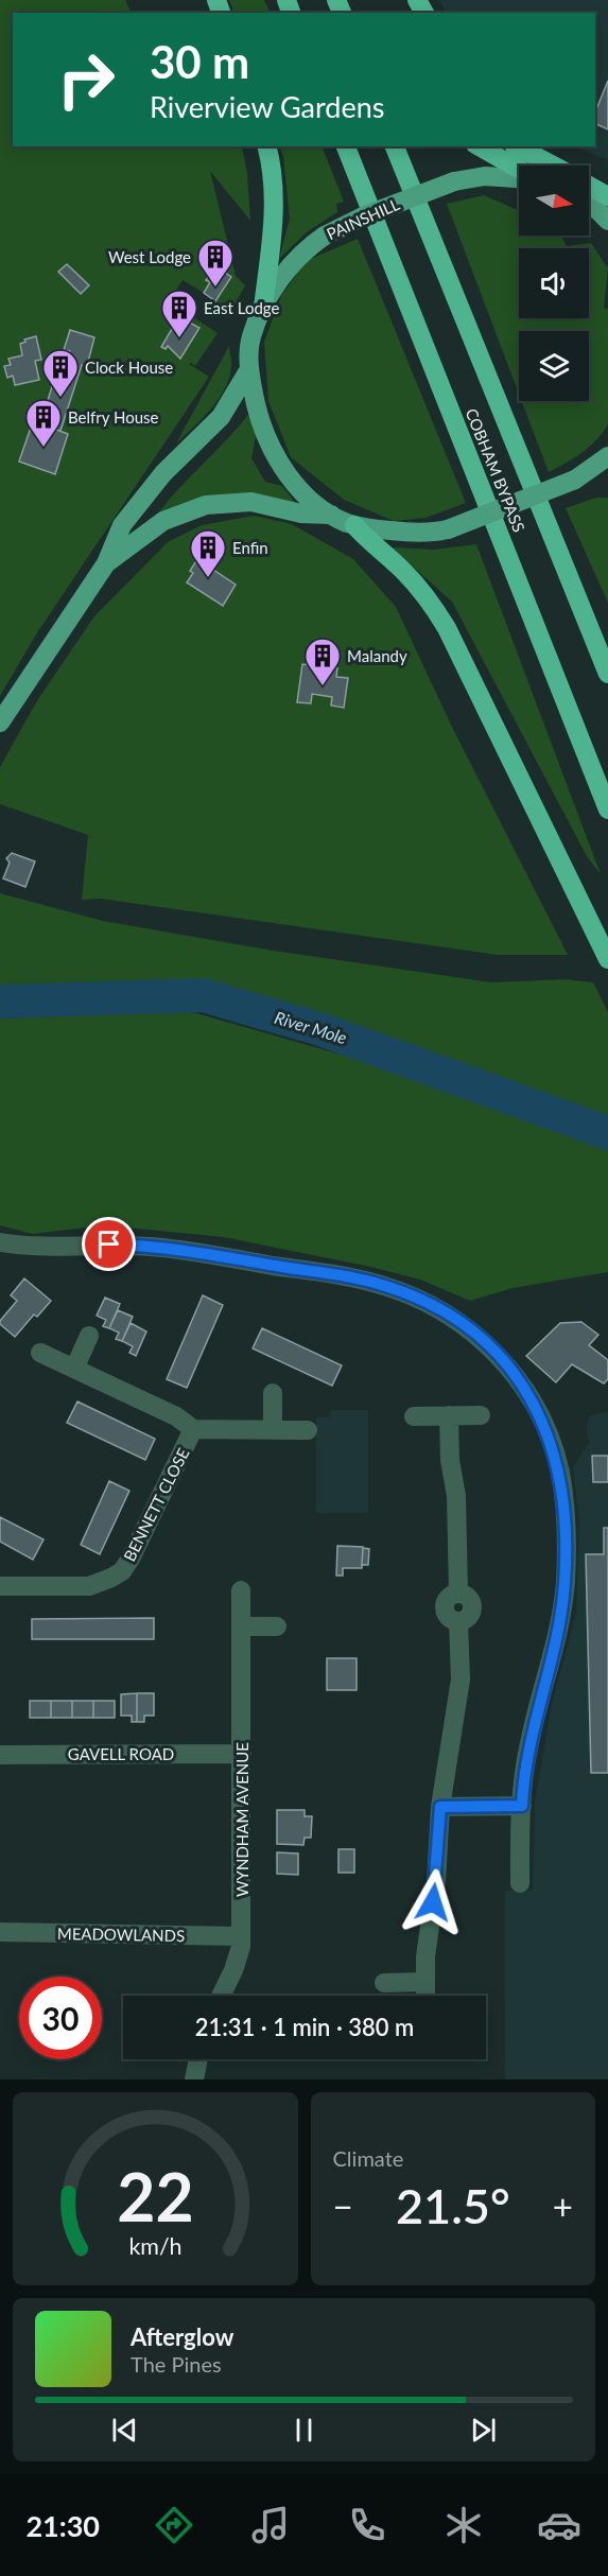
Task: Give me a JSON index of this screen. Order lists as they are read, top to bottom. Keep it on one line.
{"streets":{"highway":["COBHAM BYPASS"],"main road":["PAINSHILL"],"street":["BENNETT CLOSE","GAVELL ROAD","WYNDHAM AVENUE","MEADOWLANDS"]},"crossings":[["GAVELL ROAD","WYNDHAM AVENUE"],["WYNDHAM AVENUE","MEADOWLANDS"]],"water":["River Mole"],"places":{"building":["West Lodge","East Lodge","Clock House","Belfry House","Enfin","Malandy"]},"north":"right","page":{"turn":["30 m","Riverview Gardens"],"limit":"30","trip":"21:31 · 1 min · 380 m","tile":"Climate","heat":["−","21.5°","+"],"song":["Afterglow","The Pines"],"tabs":"21:30","gauge":["22","km/h"]}}
